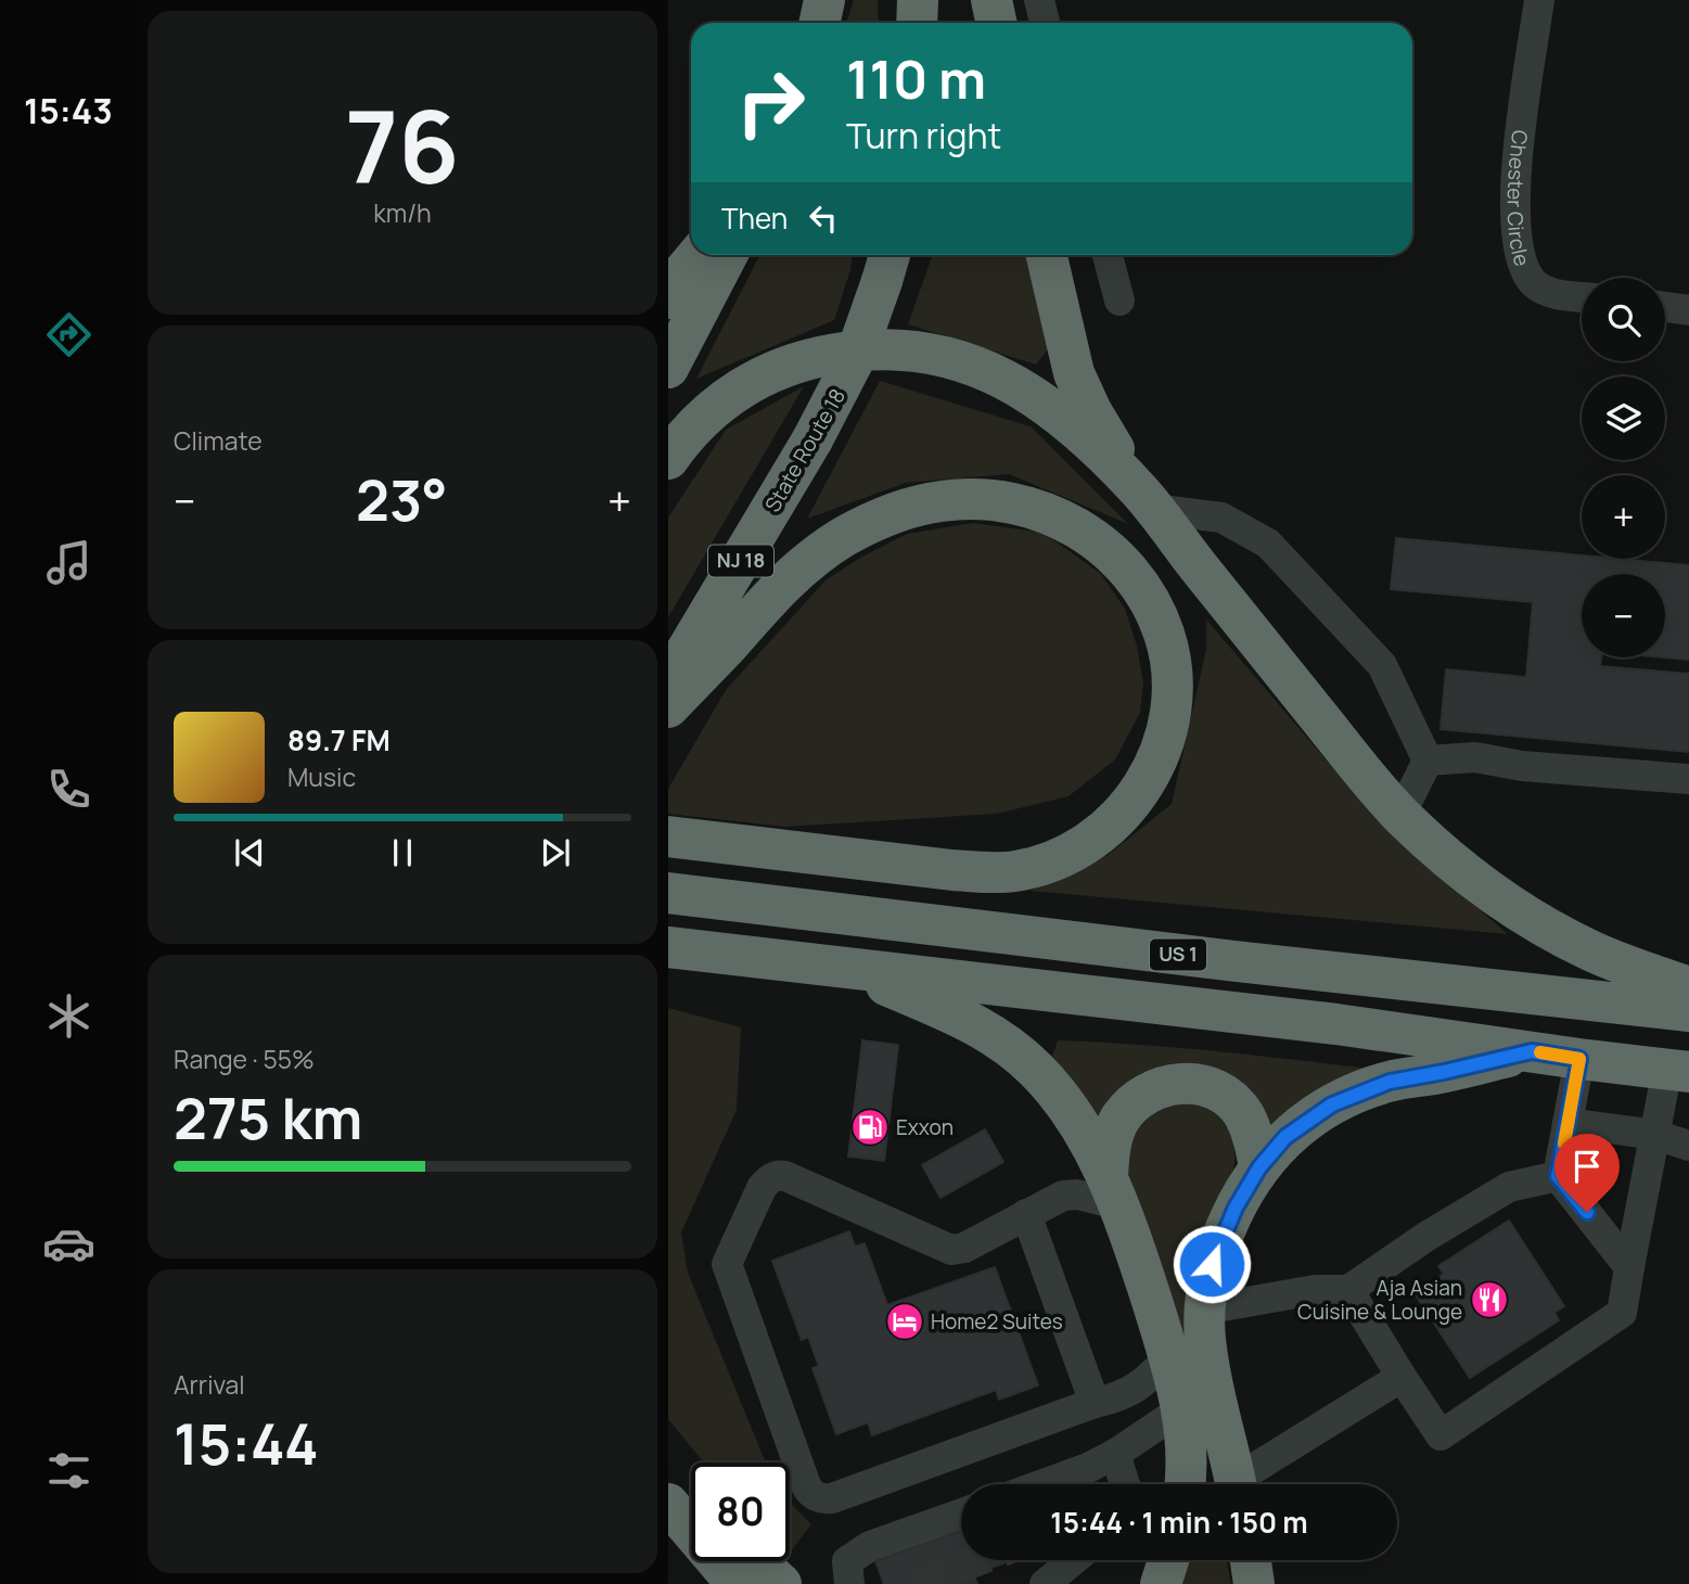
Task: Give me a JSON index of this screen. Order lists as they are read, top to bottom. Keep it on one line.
{"streets":{"highway":["State Route 18","NJ 18","US 1"],"street":["Chester Circle"]},"places":{"fuel station":["Exxon"],"restaurant":["Aja Asian Cuisine & Lounge"],"hotel":["Home2 Suites"]},"page":{"tabs":"15:43","tile":[["76","km/h"],"Climate",["Range · 55%","275 km"],["Arrival","15:44"]],"turn":["110 m","Turn right"],"then":"Then","map_buttons":["+","−"],"heat":["−","23°","+"],"song":["89.7 FM","Music"],"limit":"80","trip":"15:44 · 1 min · 150 m"}}
